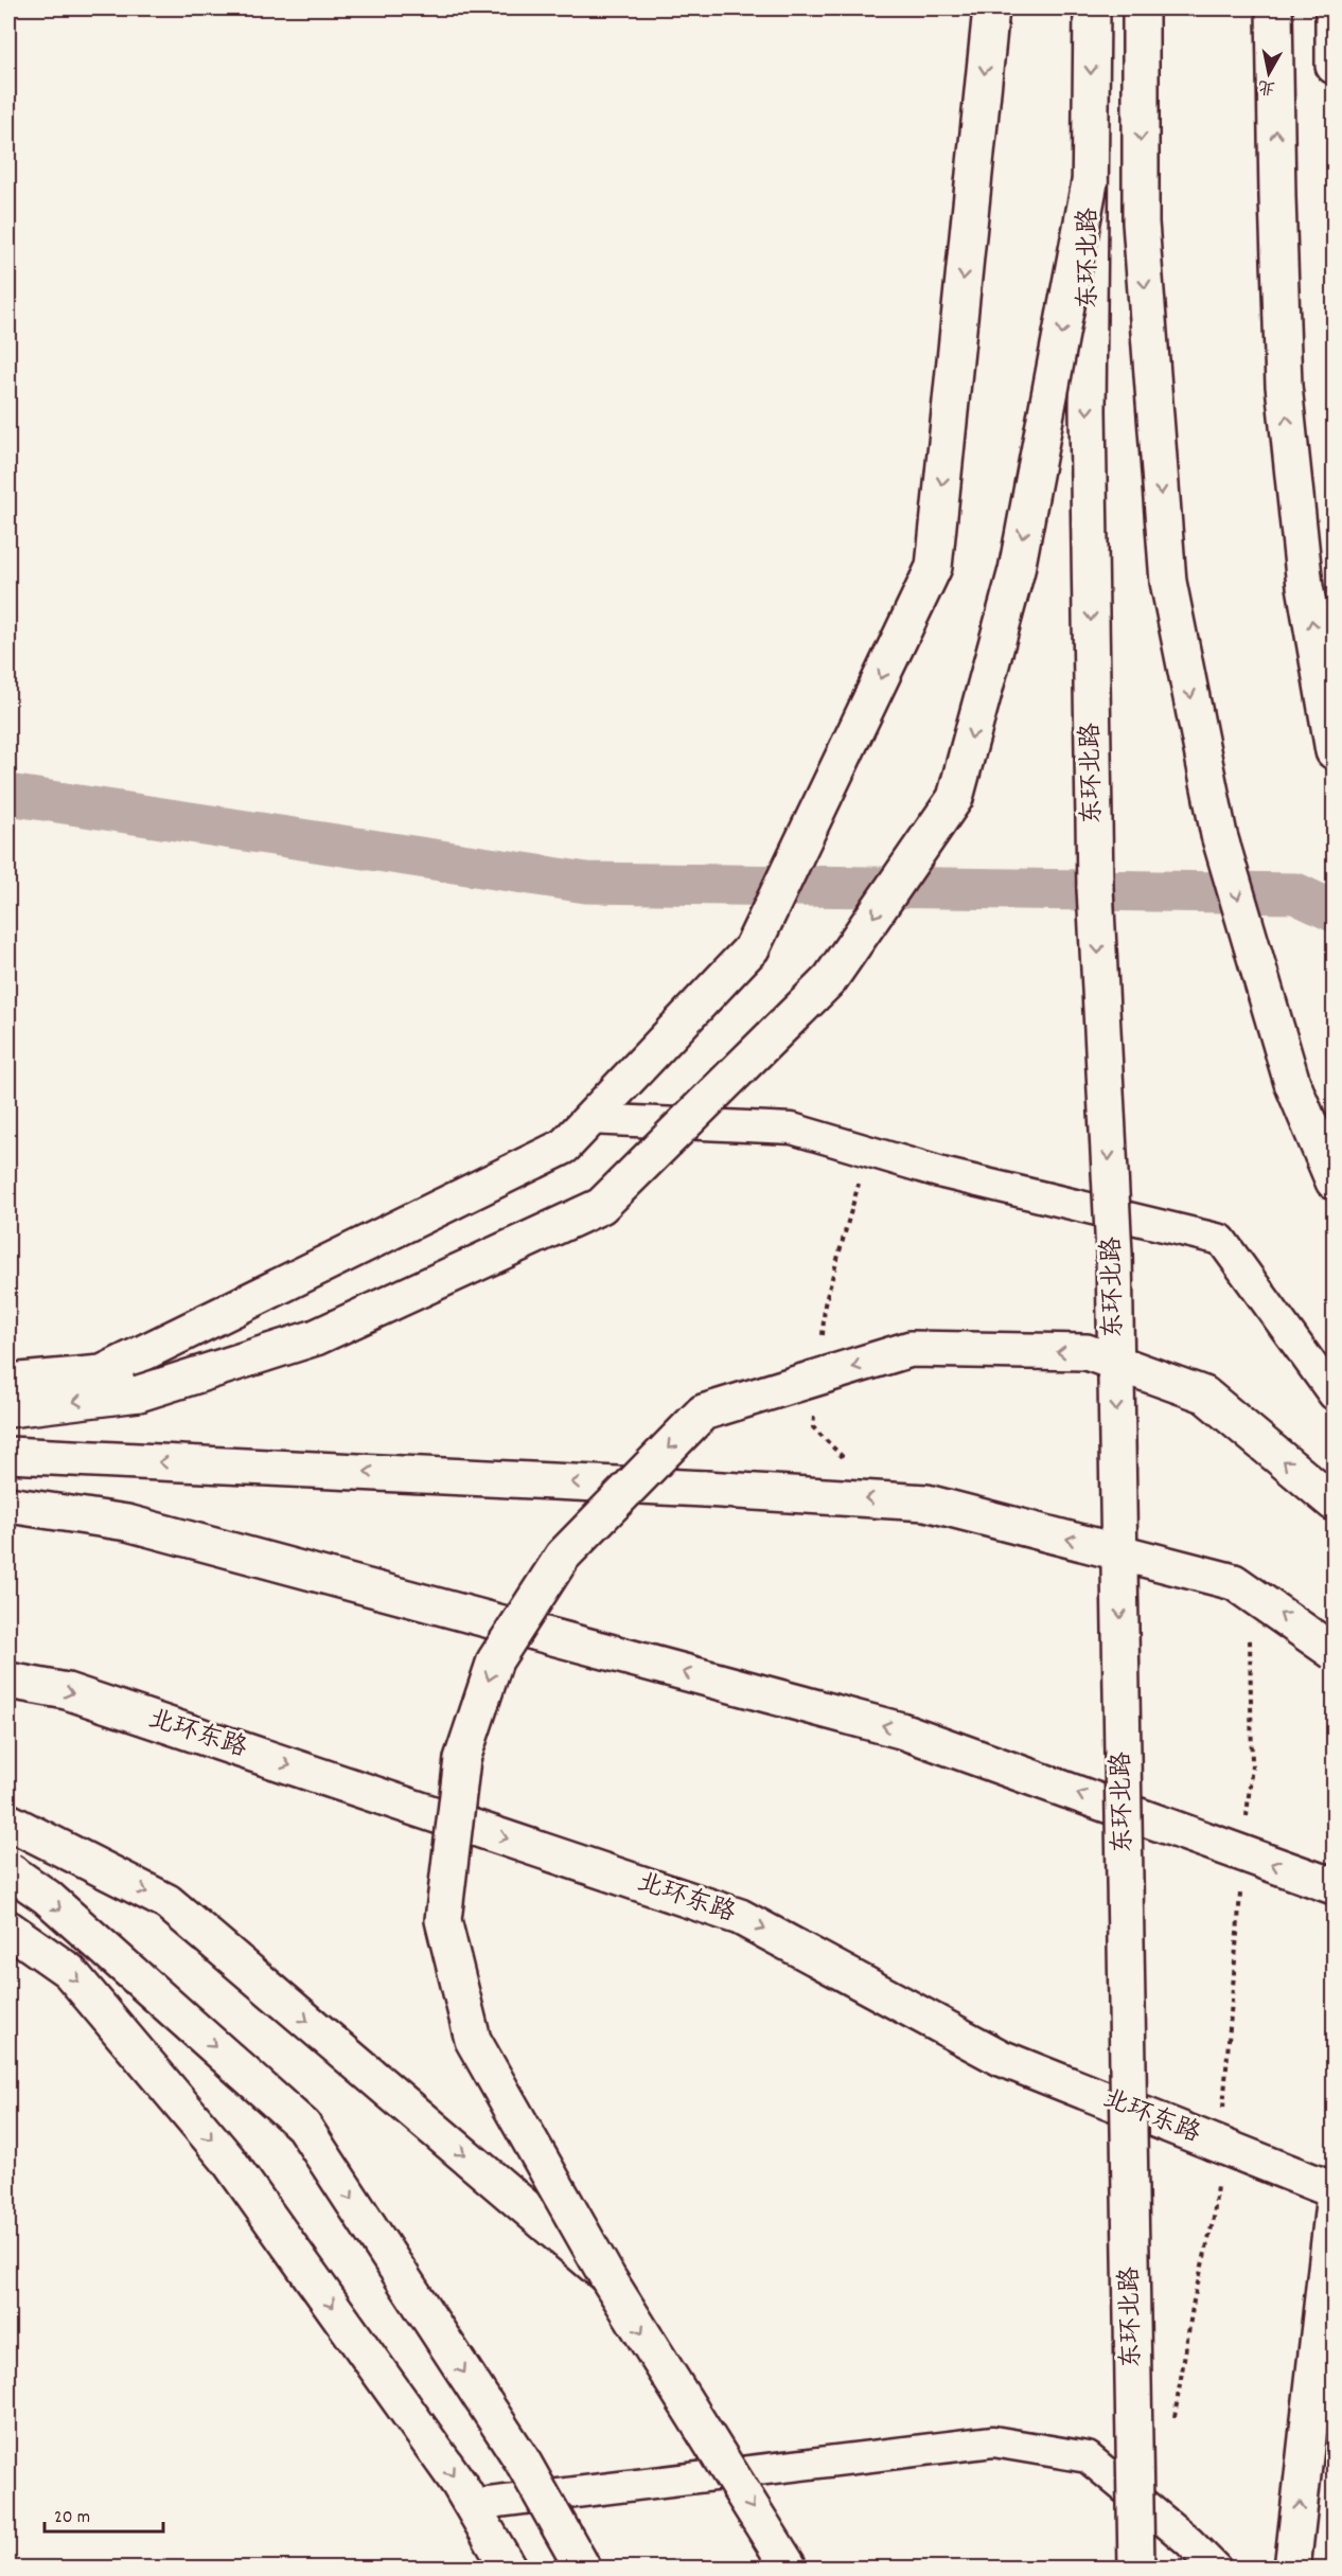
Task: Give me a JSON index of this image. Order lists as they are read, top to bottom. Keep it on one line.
{"streets":{"main road":["东环北路","北环东路"]},"scale_bar":"20 m","north":"bottom"}
